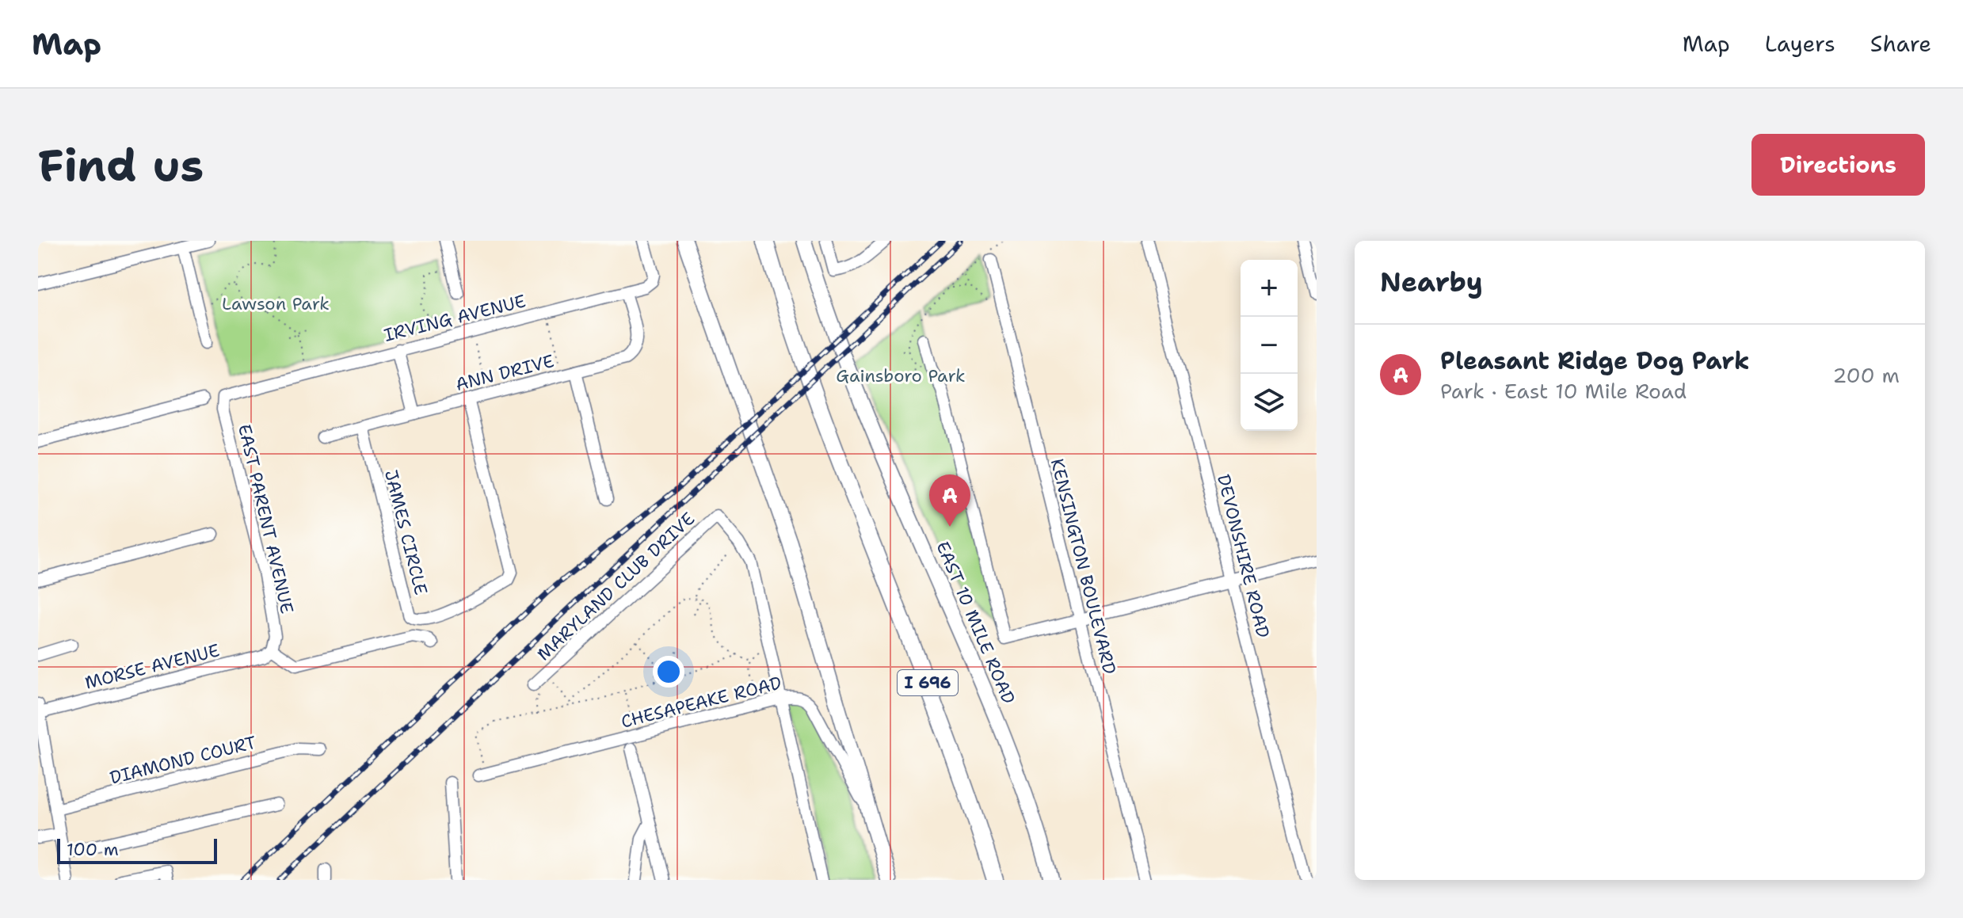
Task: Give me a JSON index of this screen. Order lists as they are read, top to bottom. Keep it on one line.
{"streets":{"highway":["I 696"],"main road":["EAST 10 MILE ROAD"],"street":["IRVING AVENUE","ANN DRIVE","EAST PARENT AVENUE","JAMES CIRCLE","DEVONSHIRE ROAD","KENSINGTON BOULEVARD","MARYLAND CLUB DRIVE","MORSE AVENUE","CHESAPEAKE ROAD","DIAMOND COURT"]},"crossings":[["IRVING AVENUE","ANN DRIVE"],["IRVING AVENUE","EAST PARENT AVENUE"],["ANN DRIVE","JAMES CIRCLE"],["EAST PARENT AVENUE","MORSE AVENUE"],["MARYLAND CLUB DRIVE","CHESAPEAKE ROAD"]],"parks":["Lawson Park","Gainsboro Park"],"scale_bar":"100 m","page":{"header":"Map","nav":["Map","Layers","Share"],"buttons":"Directions","title":"Find us","heading":"Nearby","map_buttons":["+","−"],"list":[{"mark":"A","name":"Pleasant Ridge Dog Park","note":"Park · East 10 Mile Road","value":"200 m"}],"pins":"A","scale":"100 m"}}
